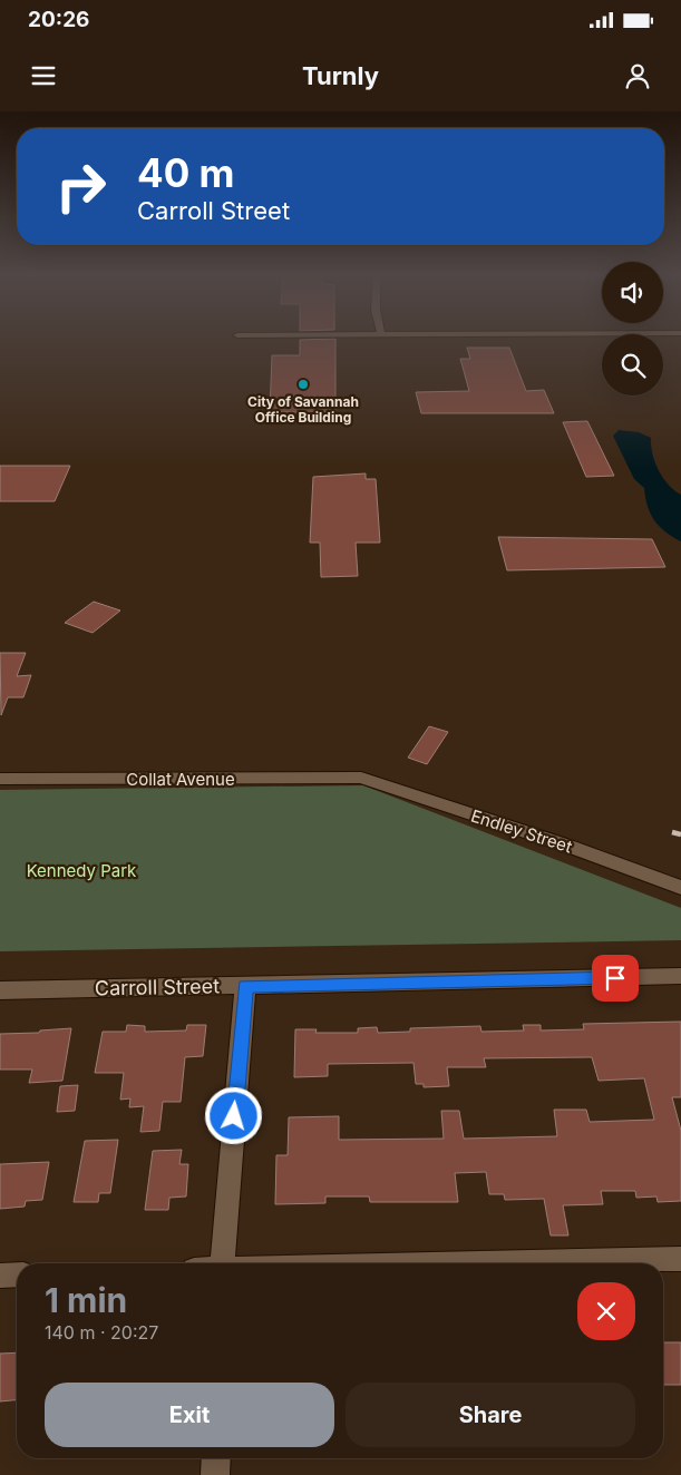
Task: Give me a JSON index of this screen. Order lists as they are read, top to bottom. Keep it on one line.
{"streets":{"street":["Collat Avenue","Endley Street","Carroll Street"]},"crossings":[["Collat Avenue","Endley Street"]],"parks":["Kennedy Park"],"places":["City of Savannah Office Building"],"page":{"status":"20:26","header":"Turnly","turn":["40 m","Carroll Street"],"heading":["1 min","140 m · 20:27"],"buttons":["Exit","Share"]}}
